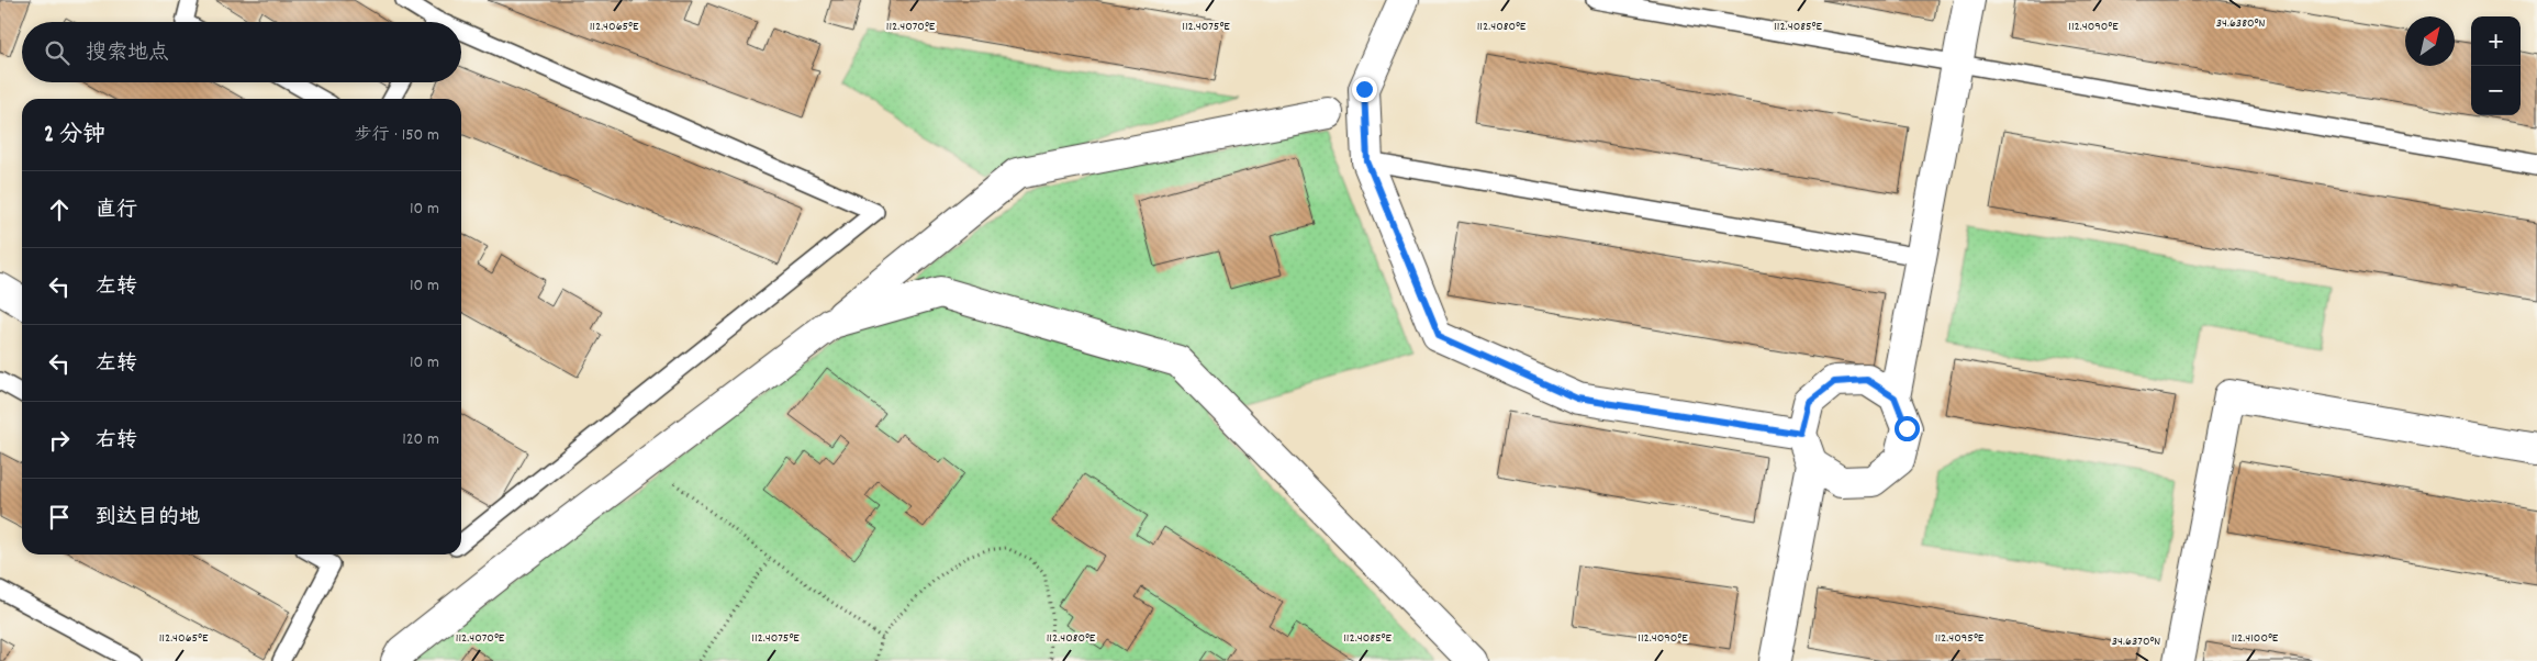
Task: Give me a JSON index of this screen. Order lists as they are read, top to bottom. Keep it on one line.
{"north":"top right","page":{"map_buttons":["+","−"],"search":"搜索地点","heading":["2 分钟","步行 · 150 m"],"list":[["直行","10 m"],["左转","10 m"],["左转","10 m"],["右转","120 m"],"到达目的地"]},"coordinates":["34.6380°N","112.4065°E","112.4070°E","112.4075°E","112.4080°E","112.4085°E","112.4090°E","112.4095°E","112.4100°E","34.6370°N"]}
